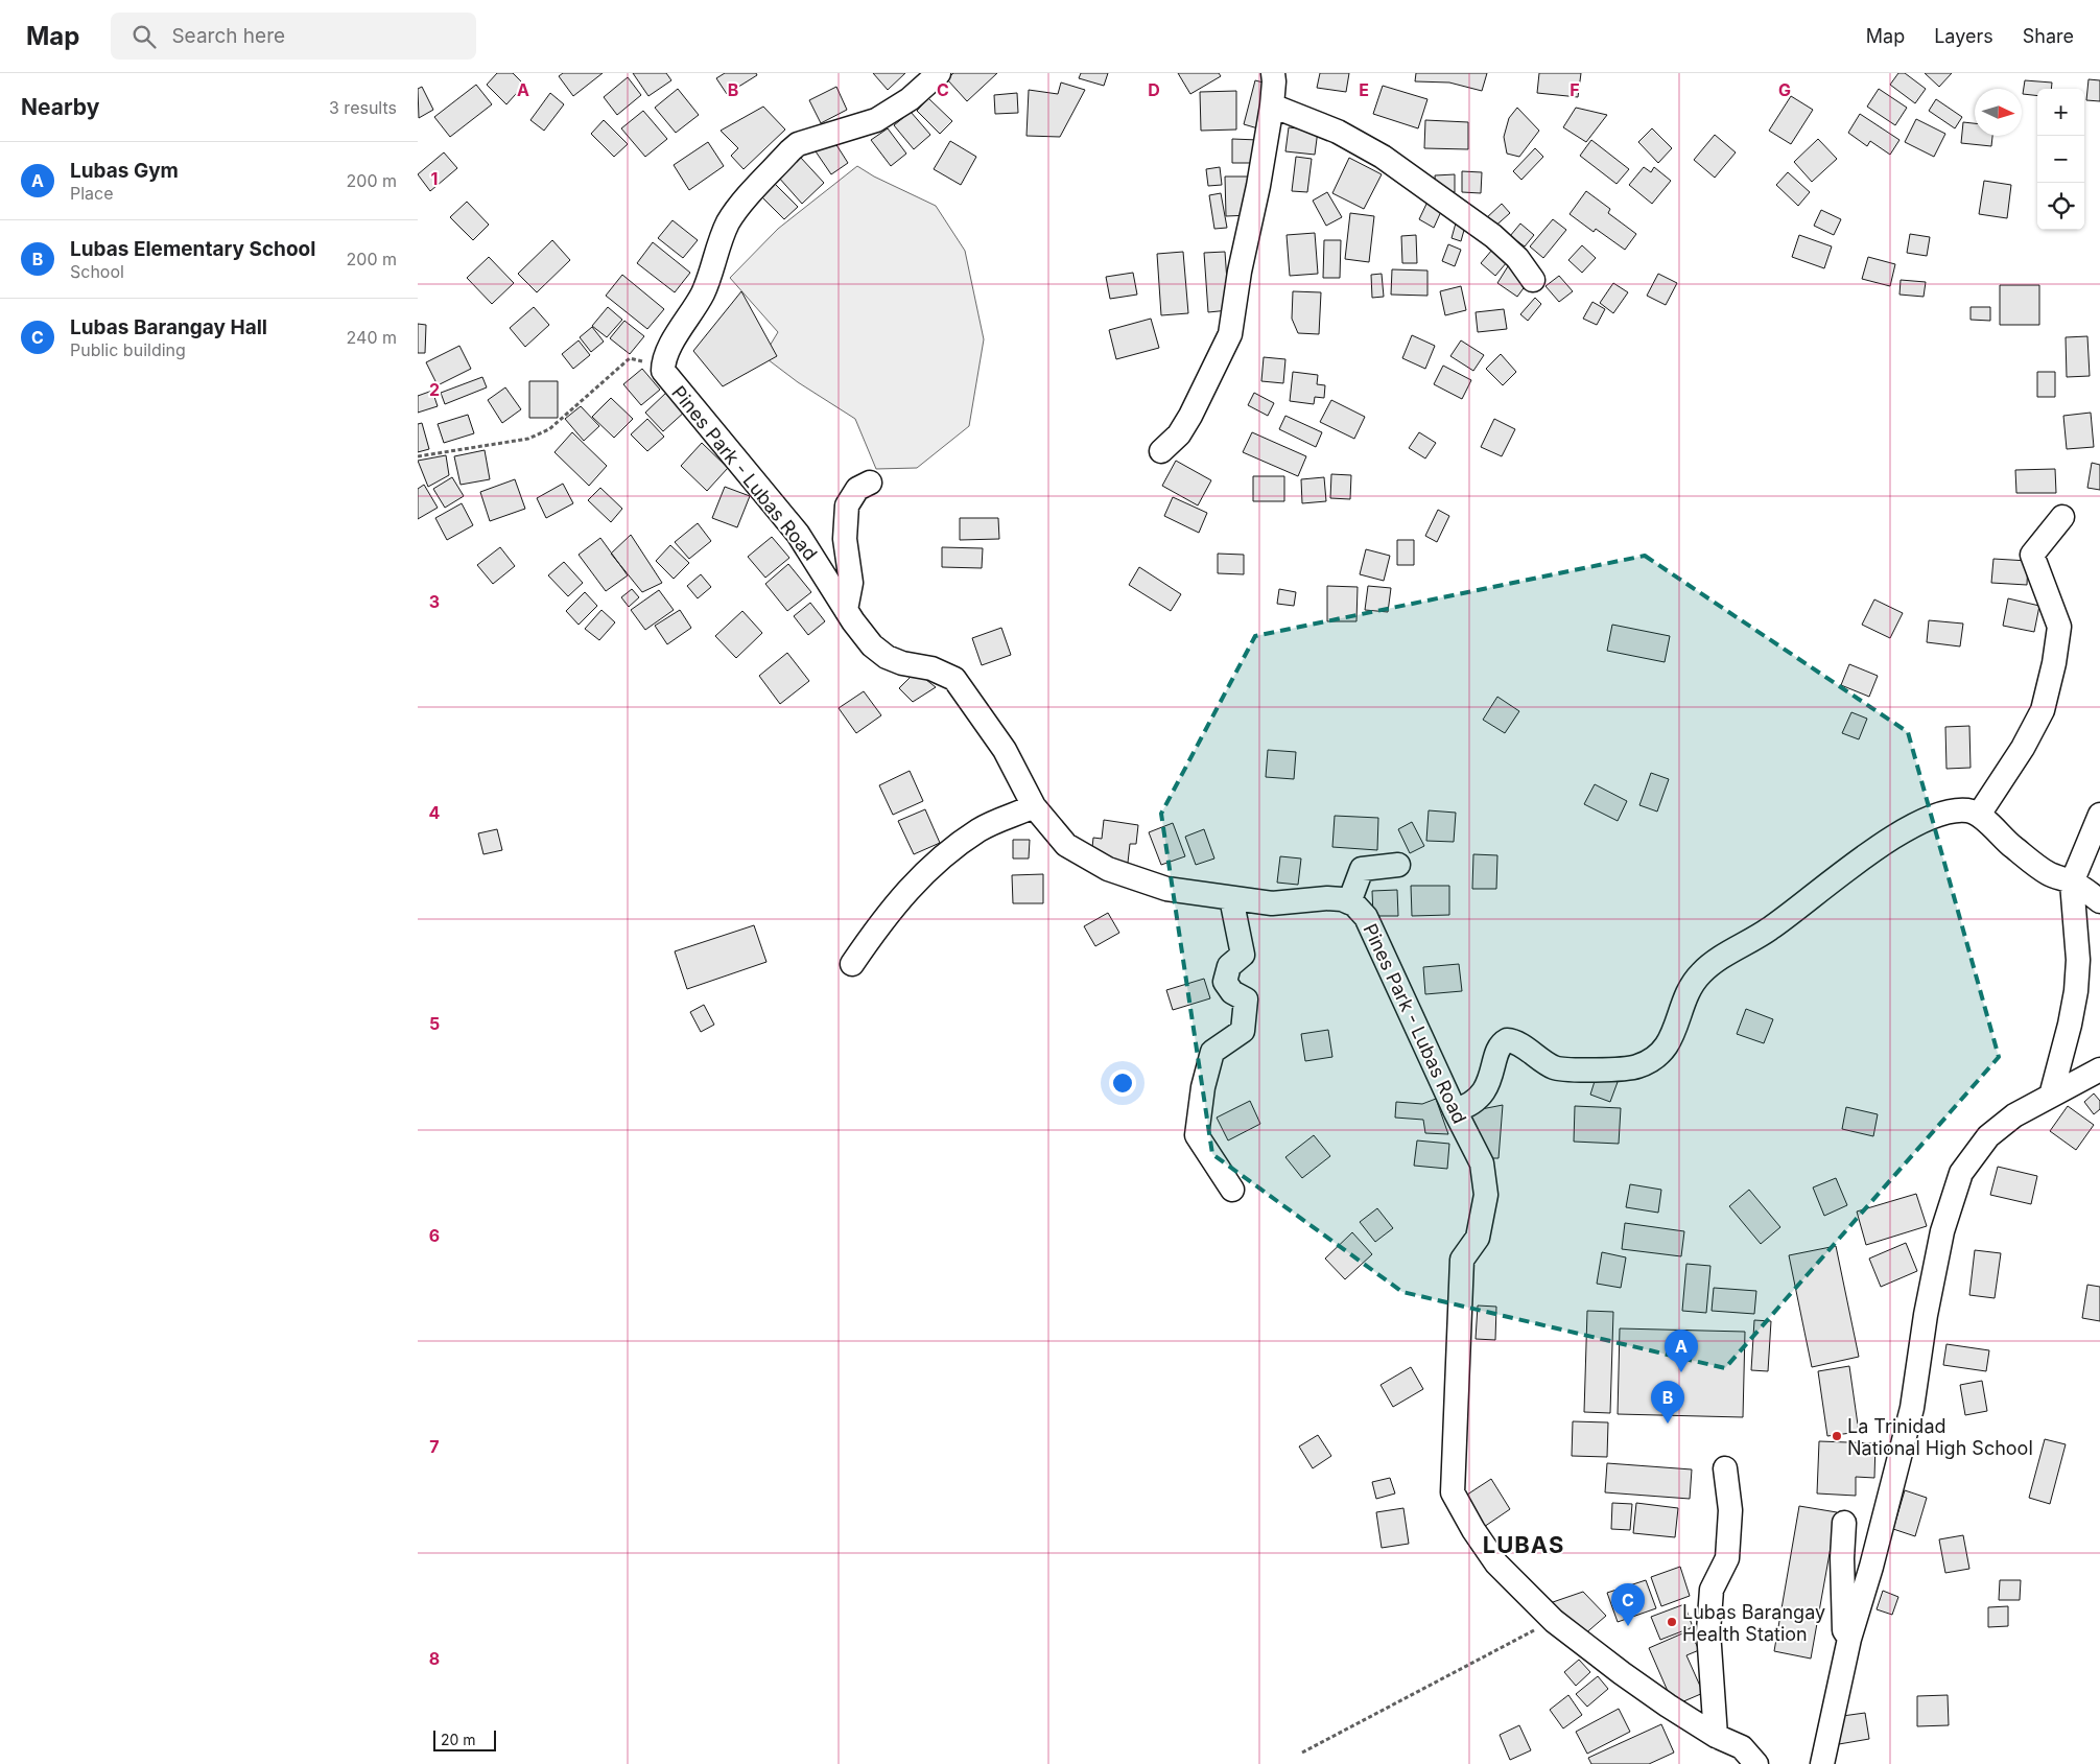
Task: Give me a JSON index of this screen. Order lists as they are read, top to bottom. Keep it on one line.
{"streets":{"street":["Pines Park - Lubas Road"]},"districts":["LUBAS"],"places":["La Trinidad National High School","Lubas Barangay Health Station"],"scale_bar":"20 m","north":"right","page":{"header":"Map","search":"Search here","nav":["Map","Layers","Share"],"heading":["Nearby","3 results"],"map_buttons":["+","−"],"list":[{"mark":"A","name":"Lubas Gym","note":"Place","value":"200 m"},{"mark":"B","name":"Lubas Elementary School","note":"School","value":"200 m"},{"mark":"C","name":"Lubas Barangay Hall","note":"Public building","value":"240 m"}],"pins":["A","B","C"],"scale":"20 m"},"grid":{"columns":["A","B","C","D","E","F","G"],"rows":["1","2","3","4","5","6","7","8"]}}
